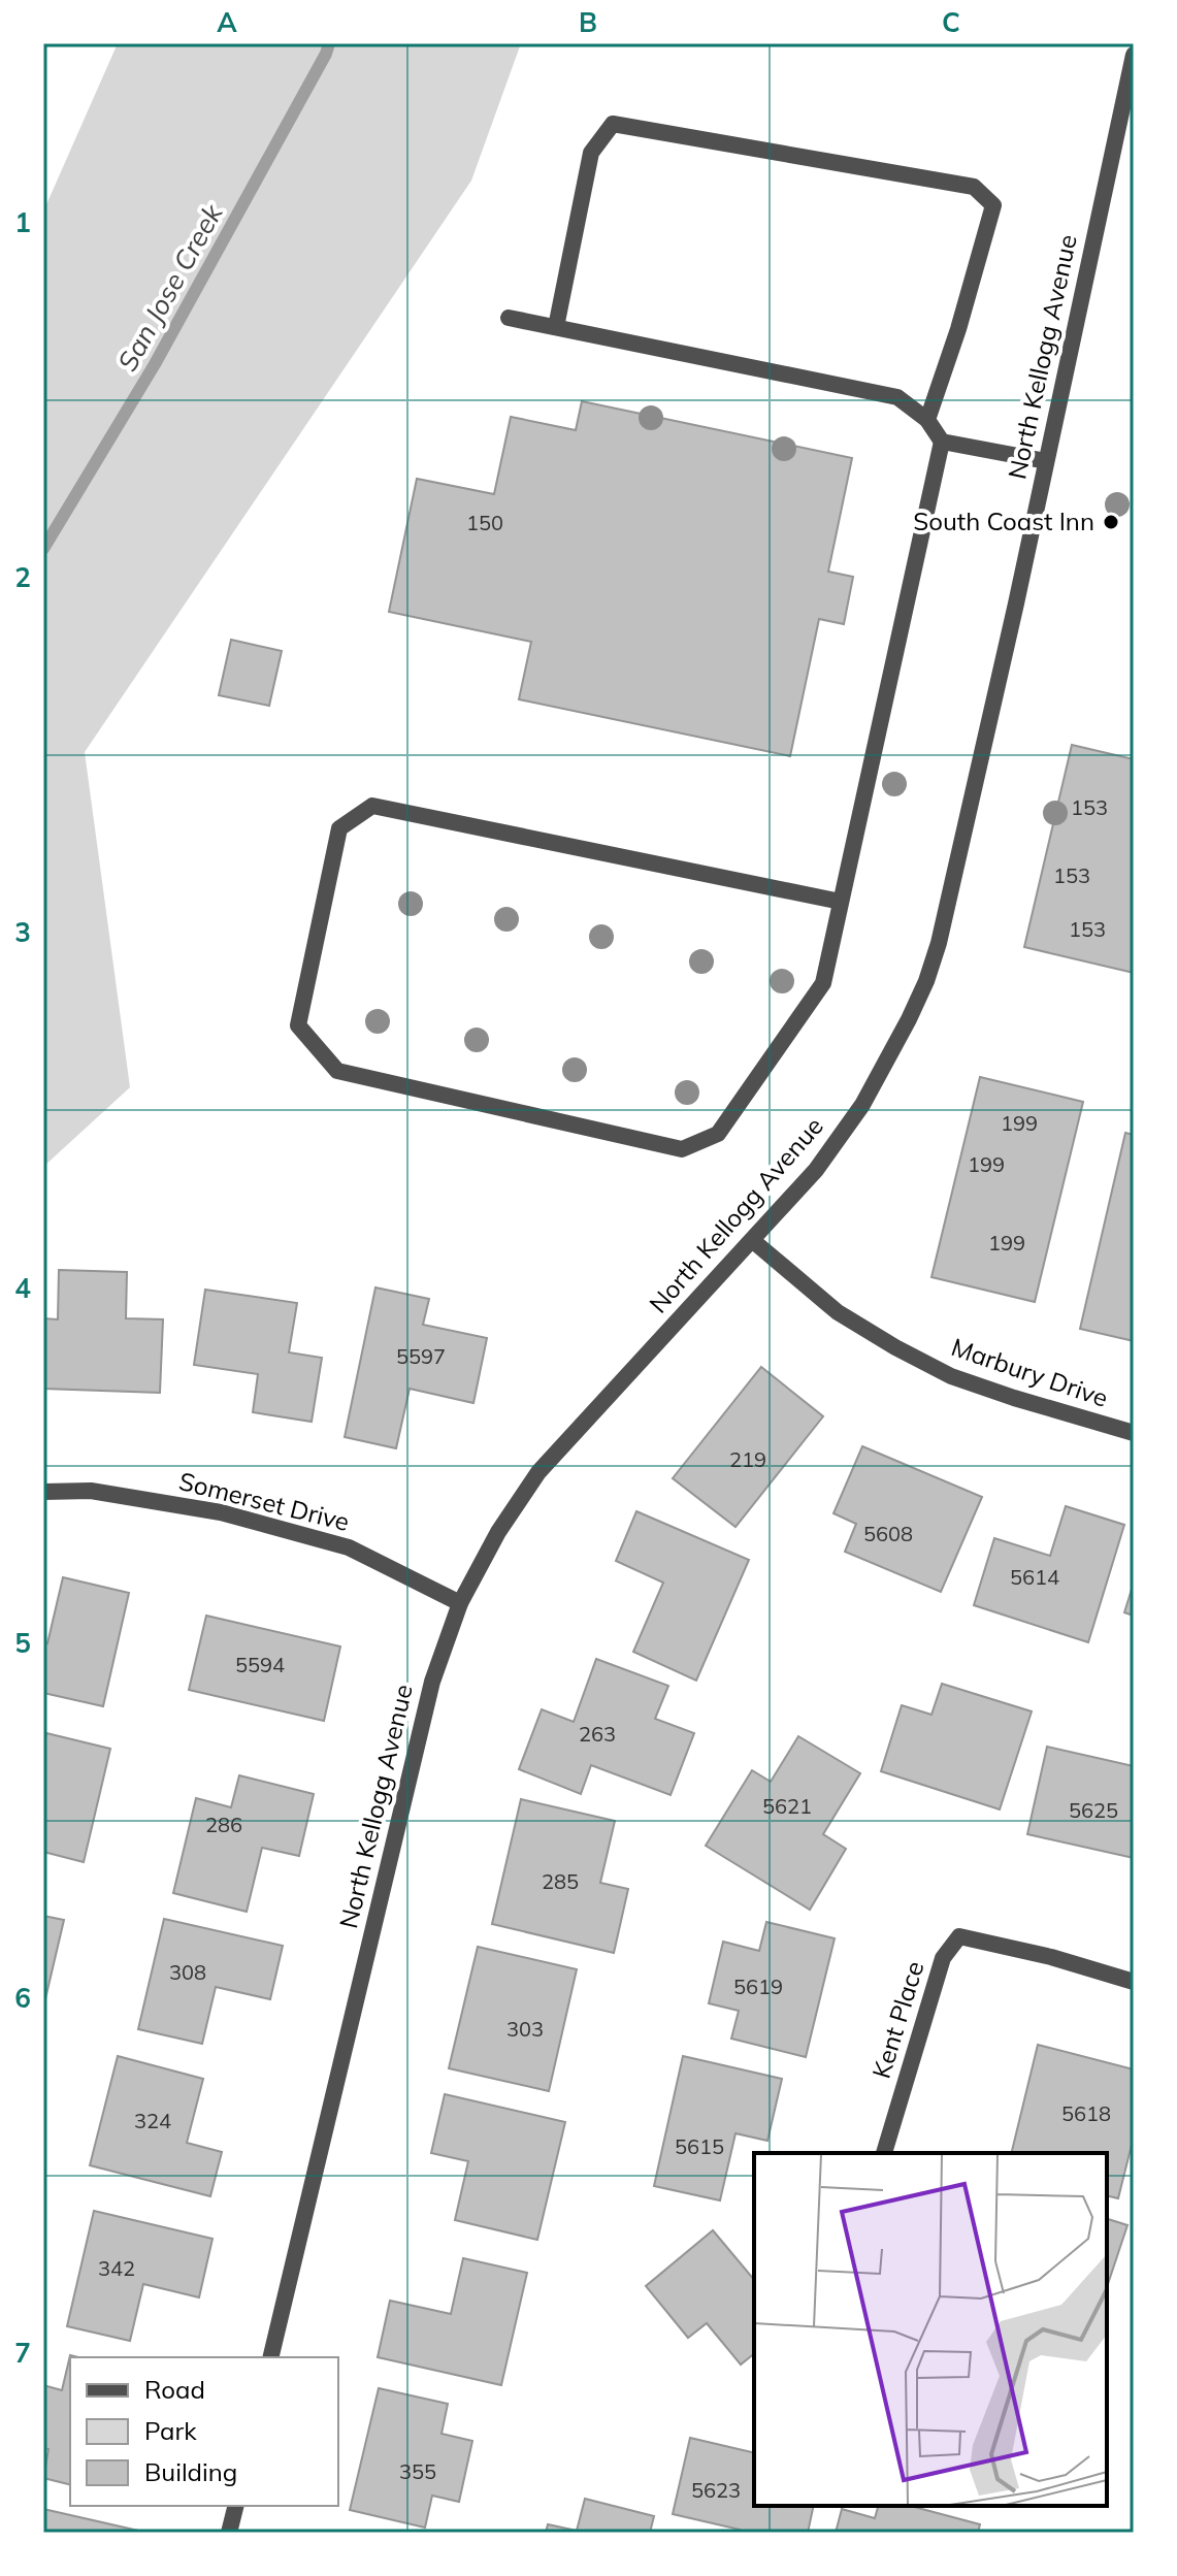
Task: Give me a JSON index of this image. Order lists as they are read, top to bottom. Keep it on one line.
{"streets":{"street":["North Kellogg Avenue","Marbury Drive","Somerset Drive","Kent Place"]},"crossings":[["North Kellogg Avenue","Marbury Drive"],["North Kellogg Avenue","Somerset Drive"]],"water":["San Jose Creek"],"places":["South Coast Inn"],"house_numbers":["150","153","153","153","199","199","199","5597","219","5608","5614","5594","263","5621","5625","286","285","308","5619","303","5618","324","5615","342","355","5623"],"legend":["Road","Park","Building"],"grid":{"columns":["A","B","C"],"rows":["1","2","3","4","5","6","7"]}}
